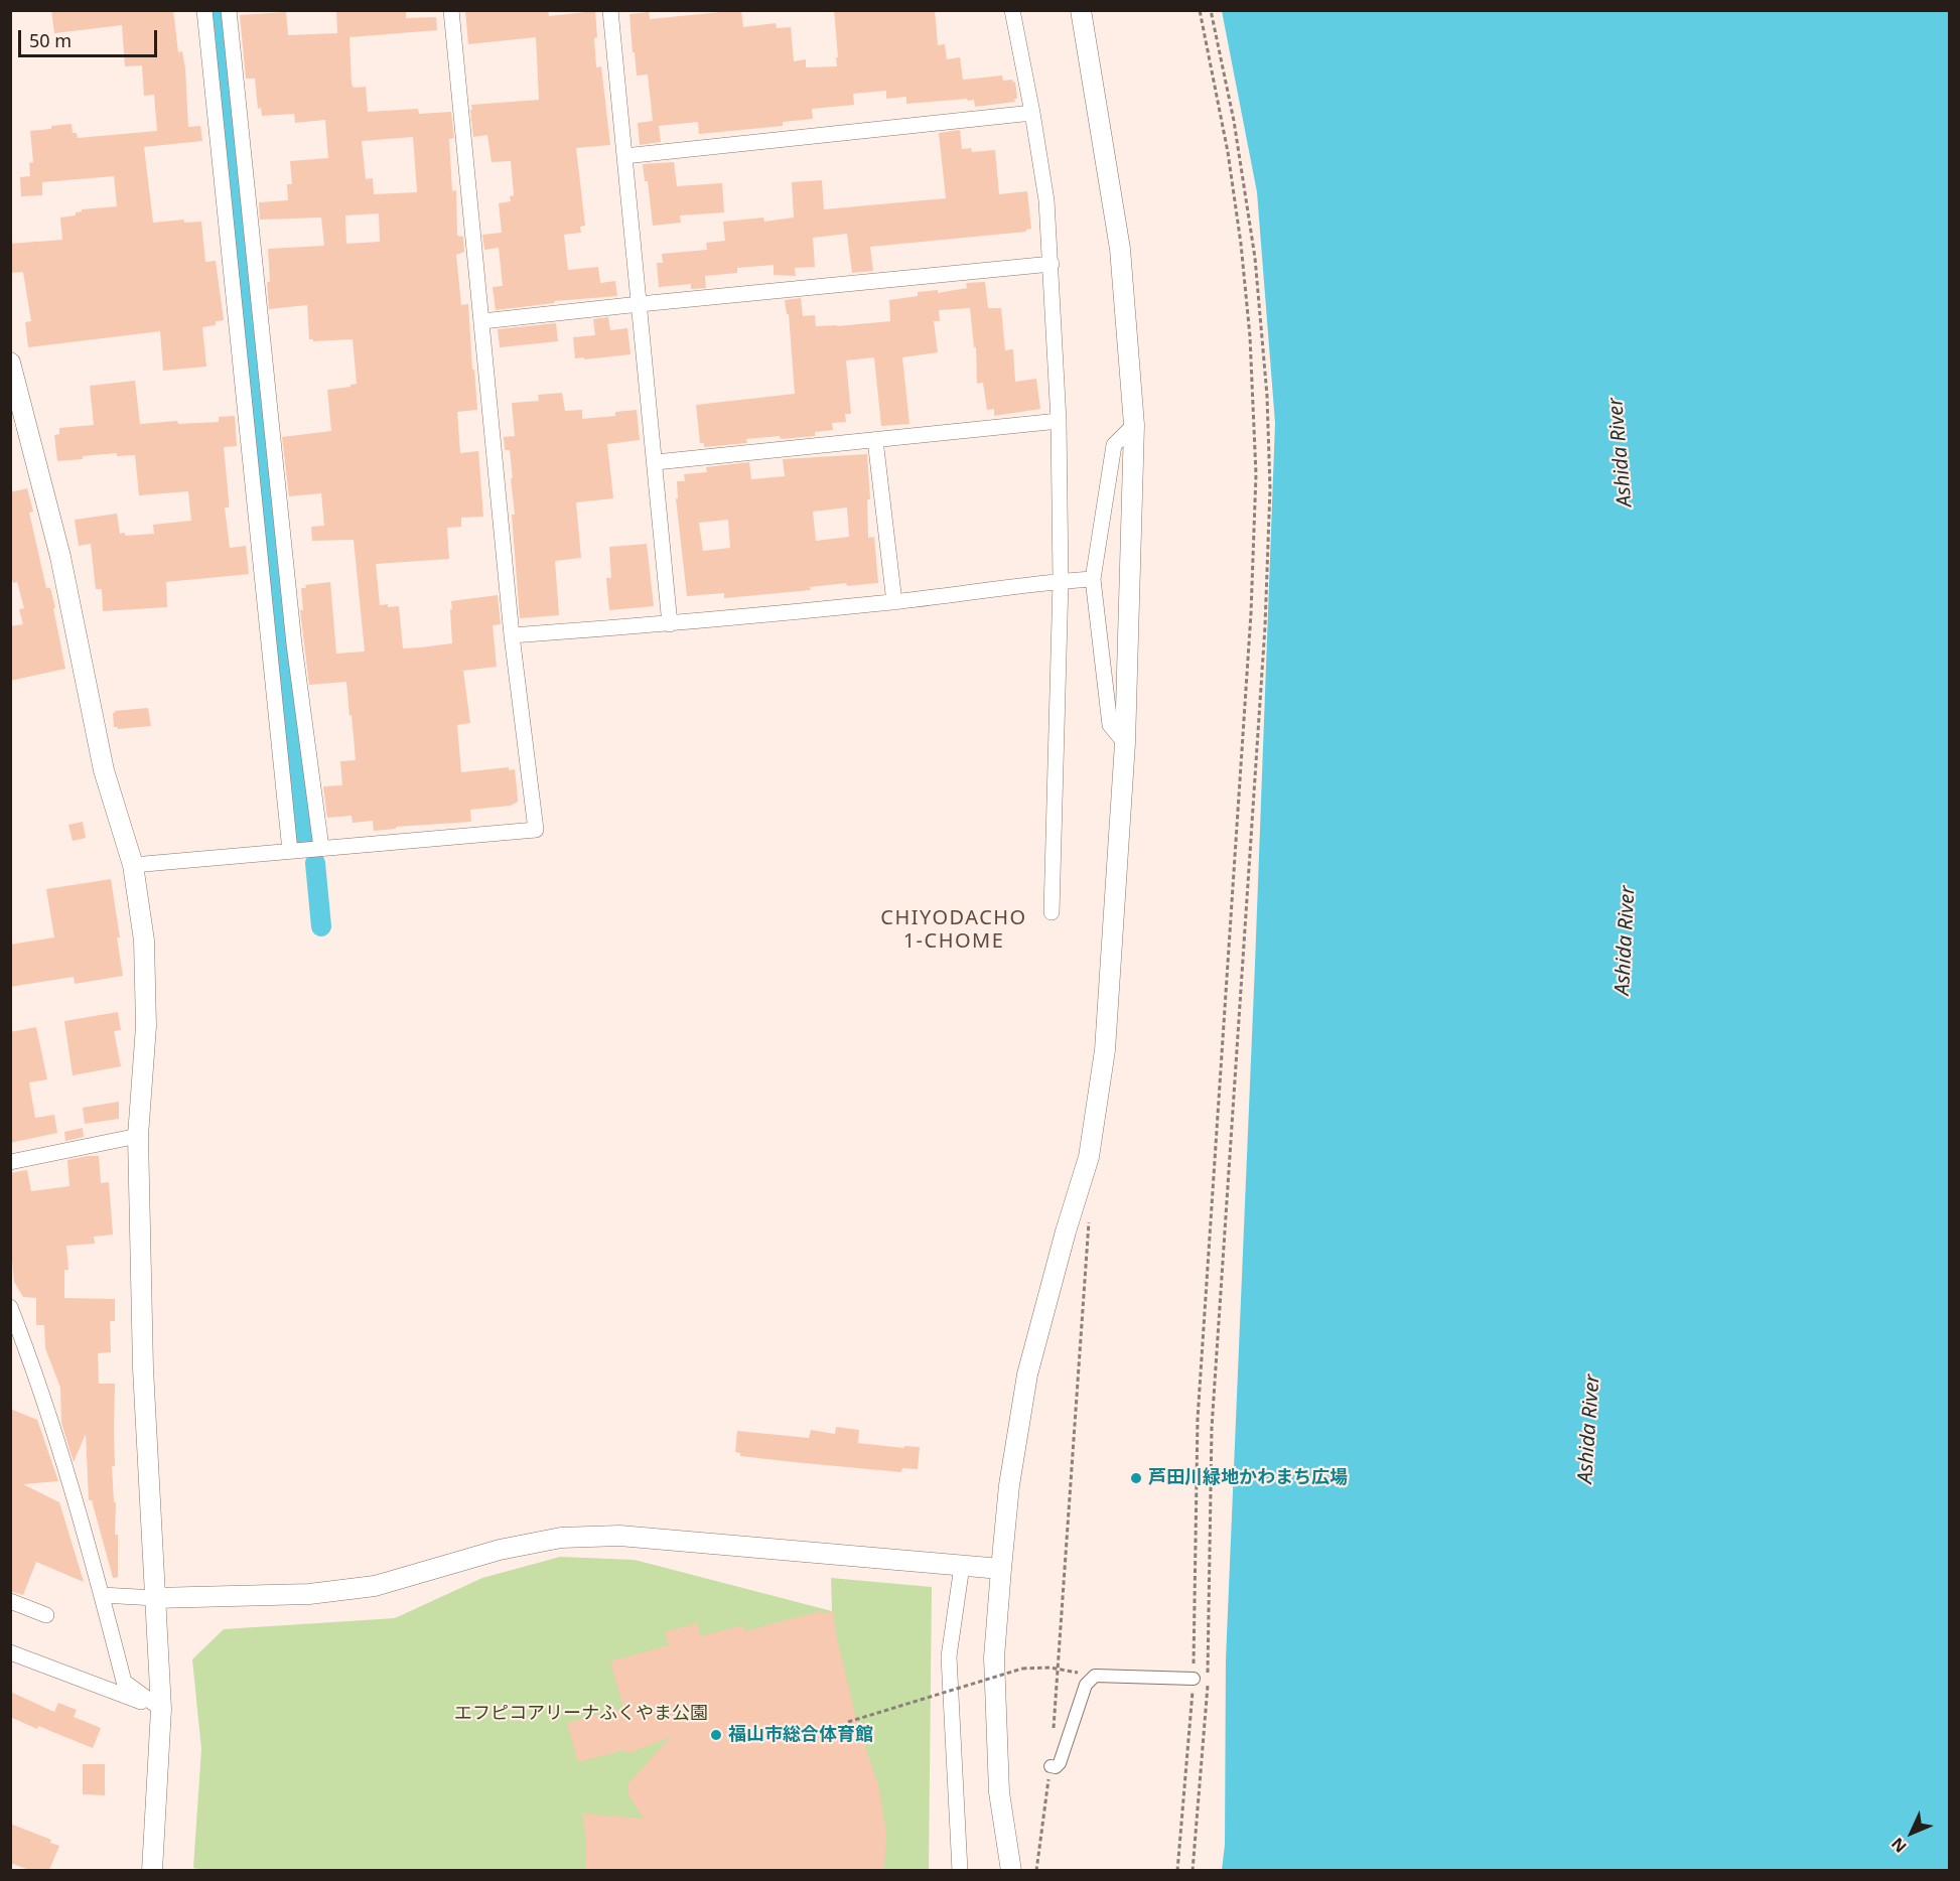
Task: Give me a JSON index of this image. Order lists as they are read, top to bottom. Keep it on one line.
{"districts":["CHIYODACHO 1-CHOME"],"water":["Ashida River"],"parks":["エフピコアリーナふくやま公園"],"places":["芦田川緑地かわまち広場","福山市総合体育館"],"scale_bar":"50 m","north":"bottom left"}
